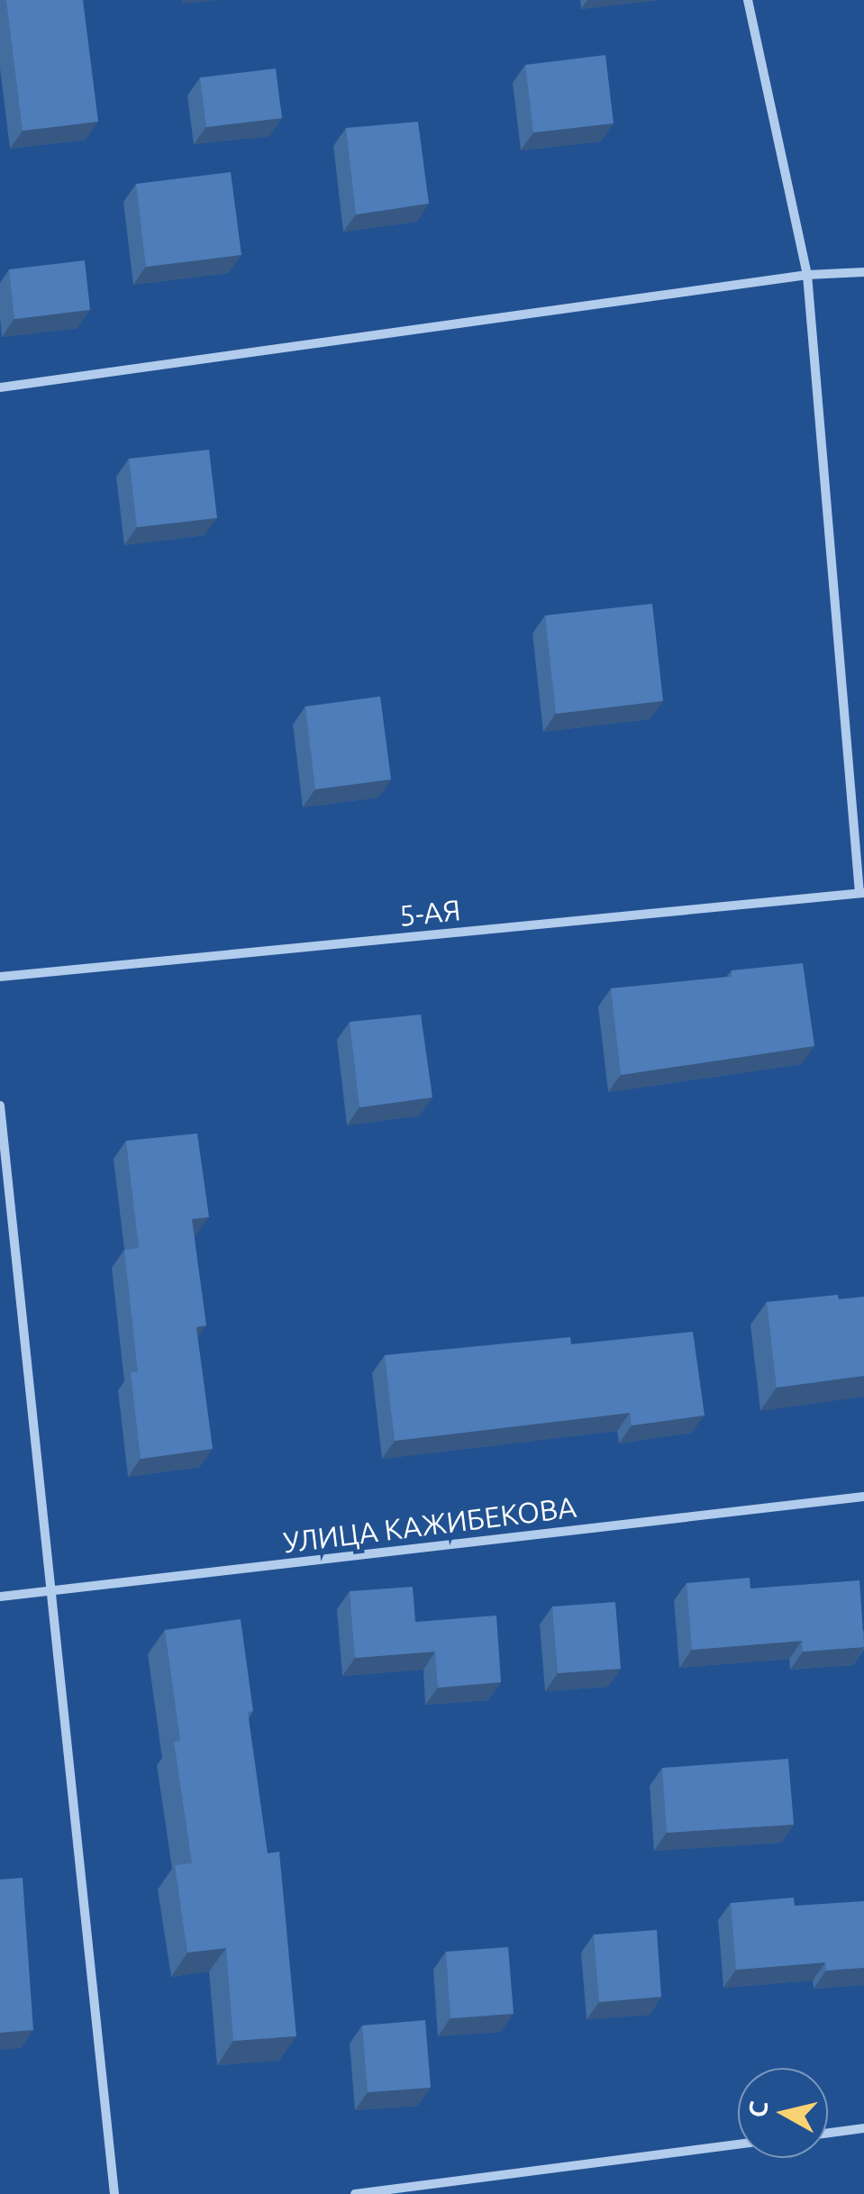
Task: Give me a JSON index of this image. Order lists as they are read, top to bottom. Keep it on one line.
{"streets":{"street":["5-АЯ","УЛИЦА КАЖИБЕКОВА"]},"north":"left"}
